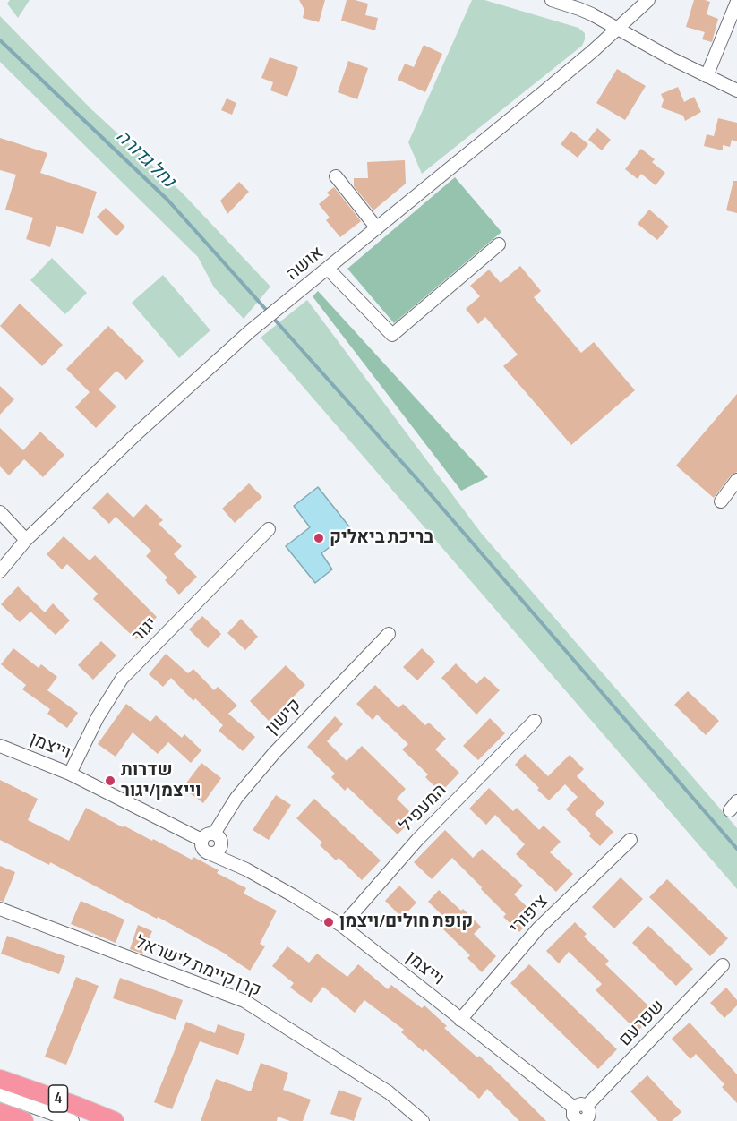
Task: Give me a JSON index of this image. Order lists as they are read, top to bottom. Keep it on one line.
{"streets":{"highway":["4"],"street":["אושה","יגור","קישון","וייצמן","המעפיל","ציפורי","קרן קיימת לישראל","שפרעם"]},"crossings":[["יגור","וייצמן"],["קישון","וייצמן"],["וייצמן","המעפיל"],["וייצמן","ציפורי"],["וייצמן","שפרעם"]],"water":["נחל גדורה"],"places":["בריכת ביאליק","שדרות וייצמן/יגור","קופת חולים/ויצמן"]}
